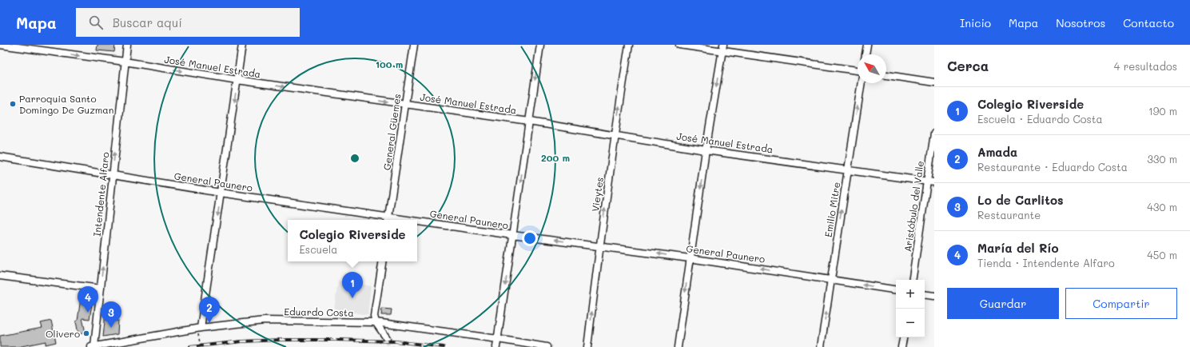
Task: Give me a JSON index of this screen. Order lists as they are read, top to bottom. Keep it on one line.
{"streets":{"street":["José Manuel Estrada","General Güemes","General Paunero","Intendente Alfaro","Vieytes","Aristóbulo del Valle","Emilio Mitre","Eduardo Costa"]},"crossings":[["José Manuel Estrada","General Güemes"],["José Manuel Estrada","Intendente Alfaro"],["José Manuel Estrada","Vieytes"],["José Manuel Estrada","Aristóbulo del Valle"],["José Manuel Estrada","Emilio Mitre"],["General Güemes","General Paunero"],["General Paunero","Intendente Alfaro"],["General Paunero","Vieytes"],["General Paunero","Emilio Mitre"],["Intendente Alfaro","Eduardo Costa"]],"one_way":["José Manuel Estrada","General Paunero","Intendente Alfaro","Vieytes","Emilio Mitre"],"places":["Parroquia Santo Domingo De Guzman","Olivero"],"north":"top left","page":{"header":"Mapa","search":"Buscar aquí","nav":["Inicio","Mapa","Nosotros","Contacto"],"heading":["Cerca","4 resultados"],"list":[{"mark":"1","name":"Colegio Riverside","note":"Escuela · Eduardo Costa","value":"190 m"},{"mark":"2","name":"Amada","note":"Restaurante · Eduardo Costa","value":"330 m"},{"mark":"3","name":"Lo de Carlitos","note":"Restaurante","value":"430 m"},{"mark":"4","name":"María del Río","note":"Tienda · Intendente Alfaro","value":"450 m"}],"popup":["Colegio Riverside","Escuela"],"pins":["1","4","2","3"],"buttons":["Guardar","Compartir"],"map_buttons":["+","−"]},"rings":["100 m","200 m"]}
